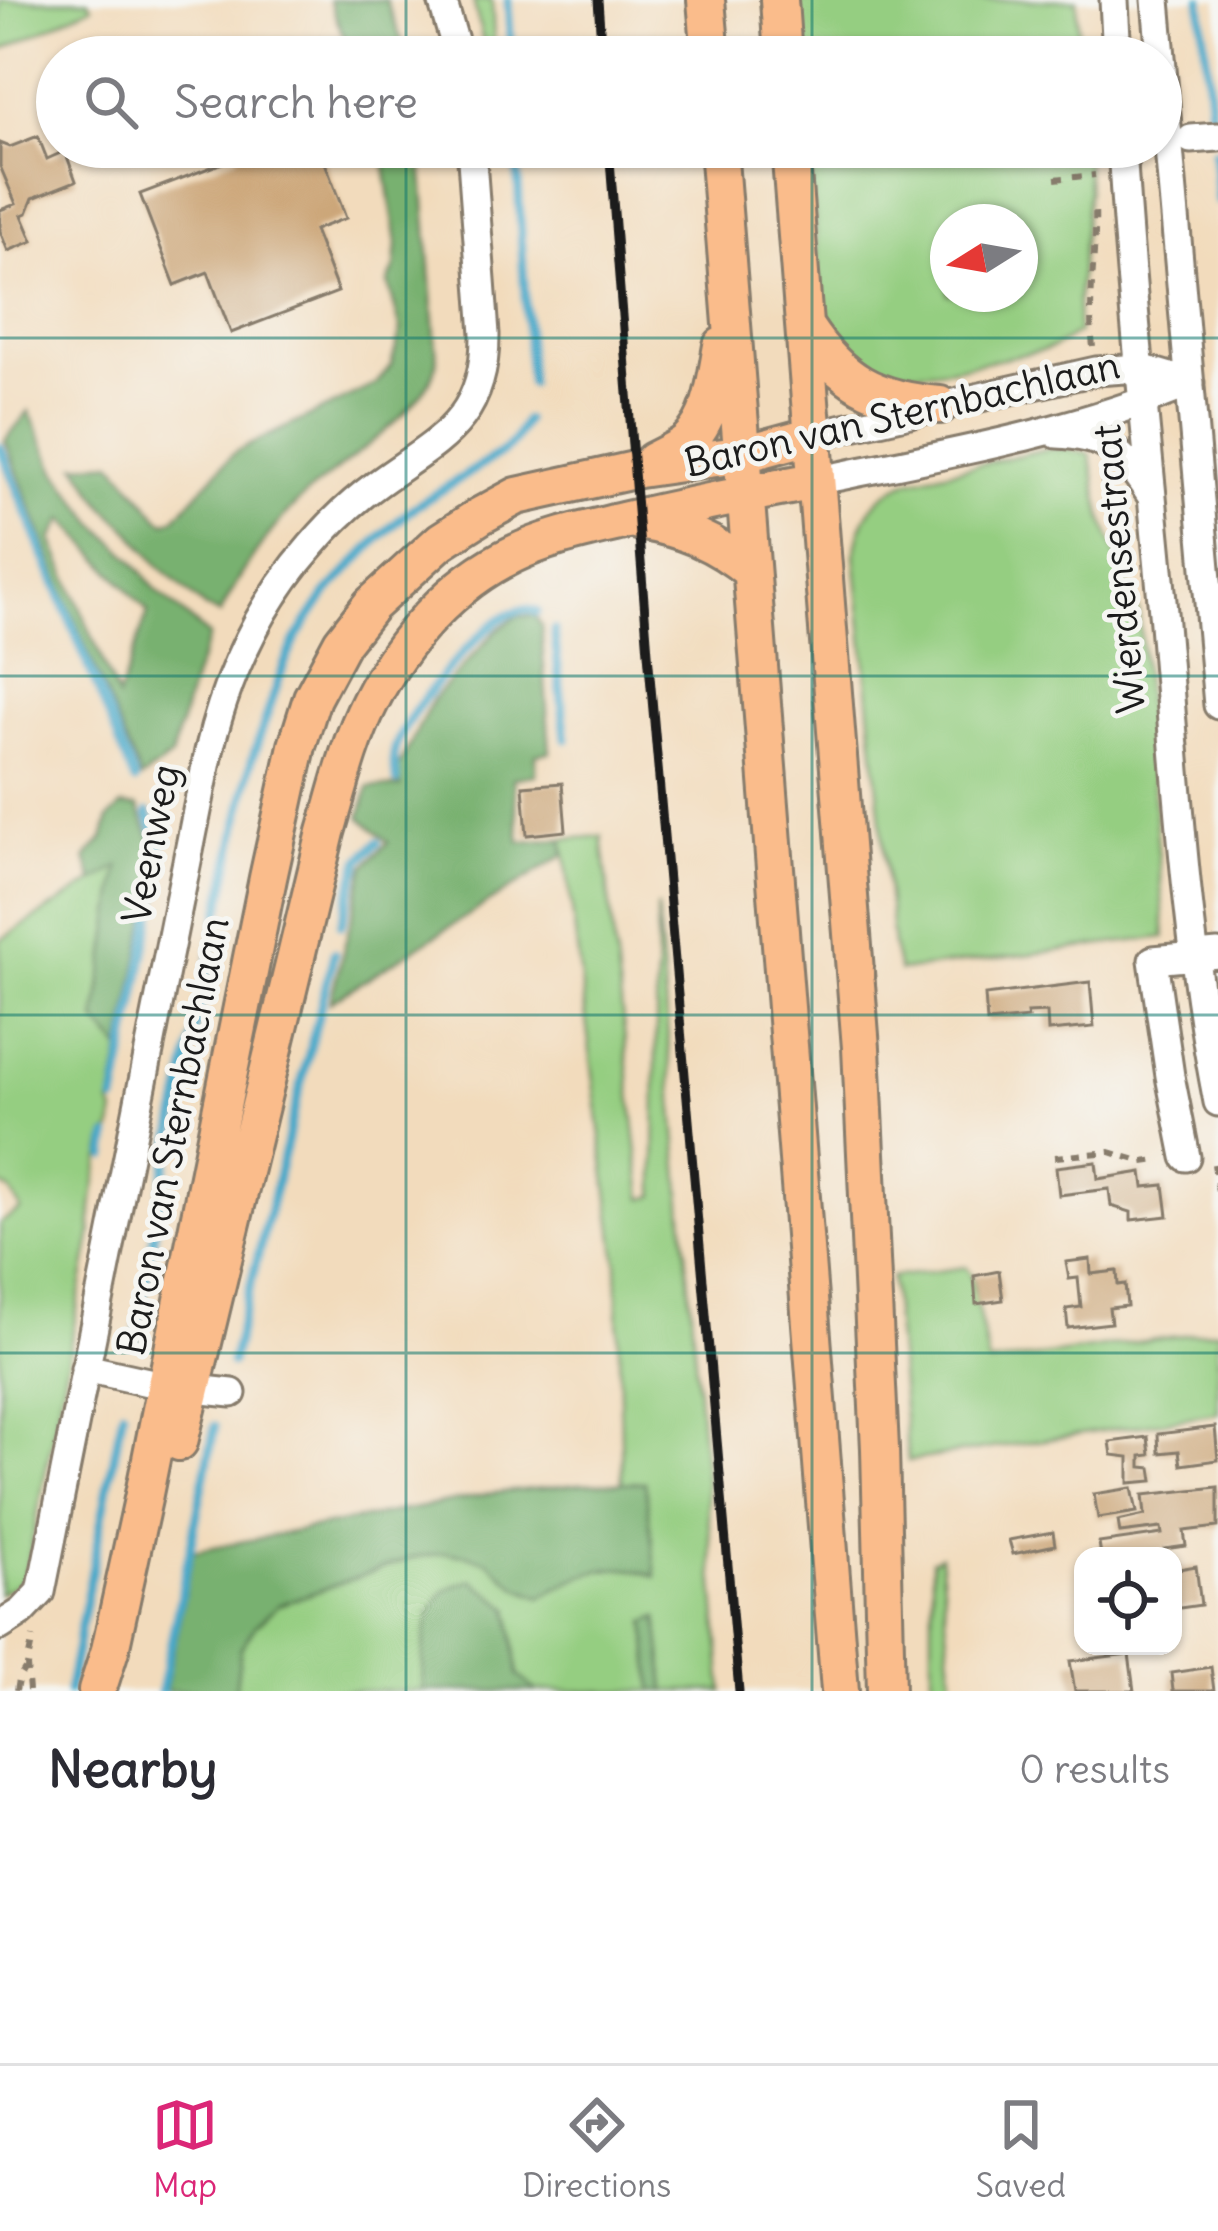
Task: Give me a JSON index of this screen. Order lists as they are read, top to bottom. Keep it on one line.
{"streets":{"main road":["Baron van Sternbachlaan"],"street":["Wierdensestraat","Veenweg"]},"crossings":[["Baron van Sternbachlaan","Wierdensestraat"]],"north":"left","page":{"search":"Search here","heading":["Nearby","0 results"],"nav":["Map","Directions","Saved"]}}
